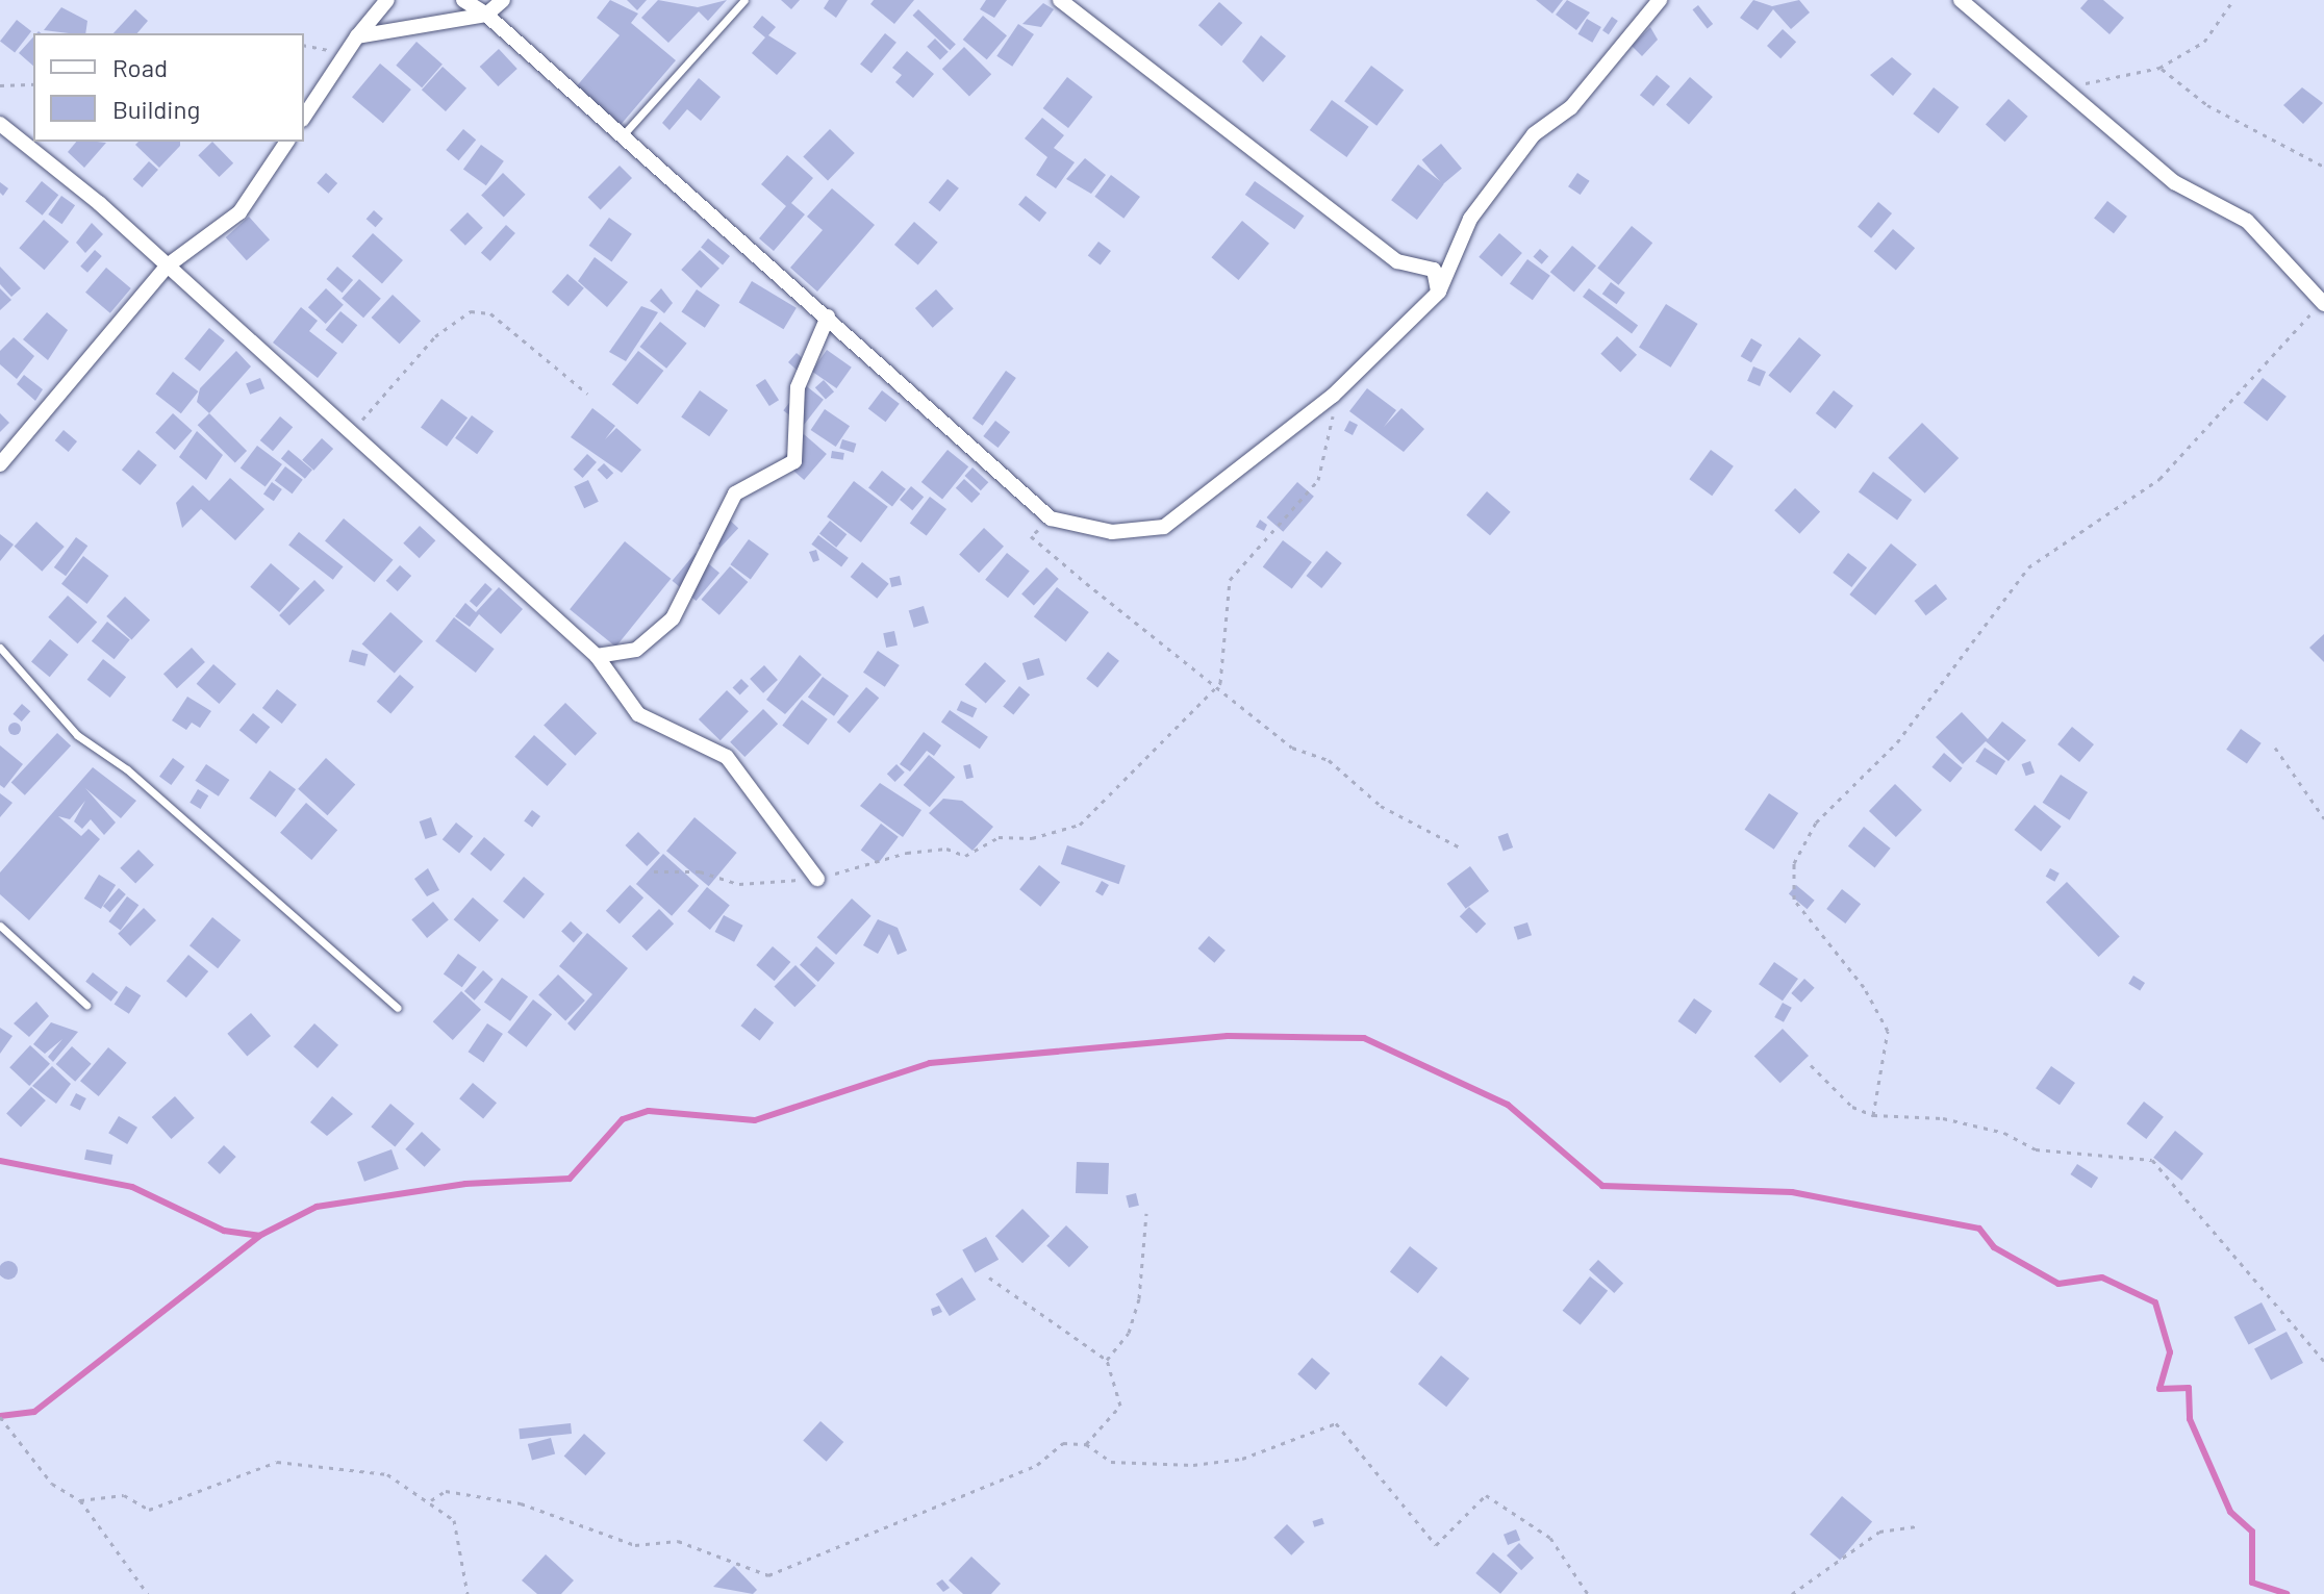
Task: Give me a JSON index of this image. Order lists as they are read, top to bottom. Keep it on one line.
{"legend":["Road","Building"]}
